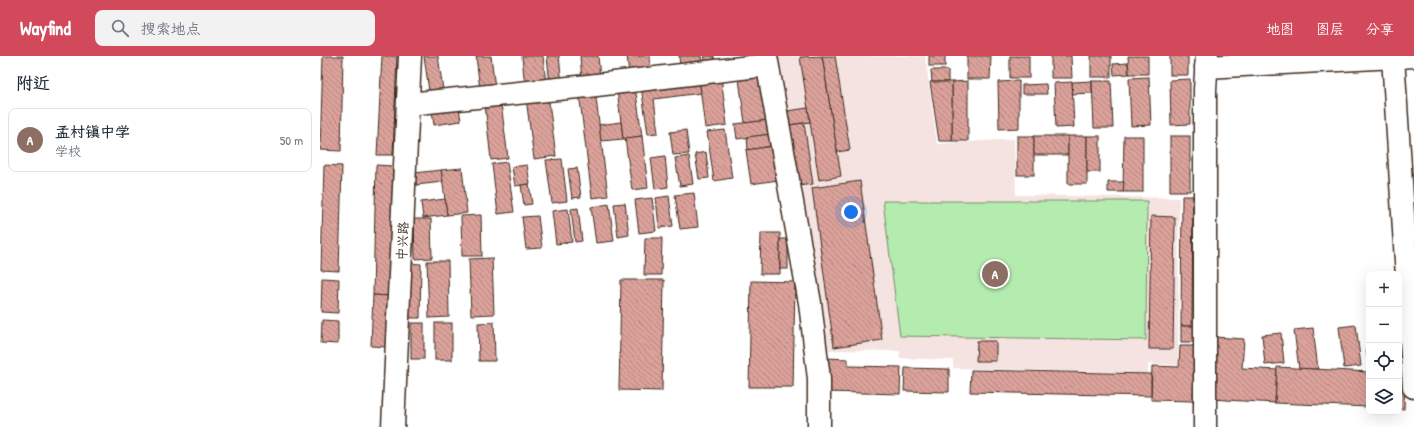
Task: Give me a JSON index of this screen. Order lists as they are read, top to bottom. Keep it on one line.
{"streets":{"street":["中兴路"]},"page":{"header":"Wayfind","search":"搜索地点","nav":["地图","图层","分享"],"heading":"附近","list":[{"mark":"A","name":"孟村镇中学","note":"学校","value":"50 m"}],"pins":"A","map_buttons":["+","−"]}}
